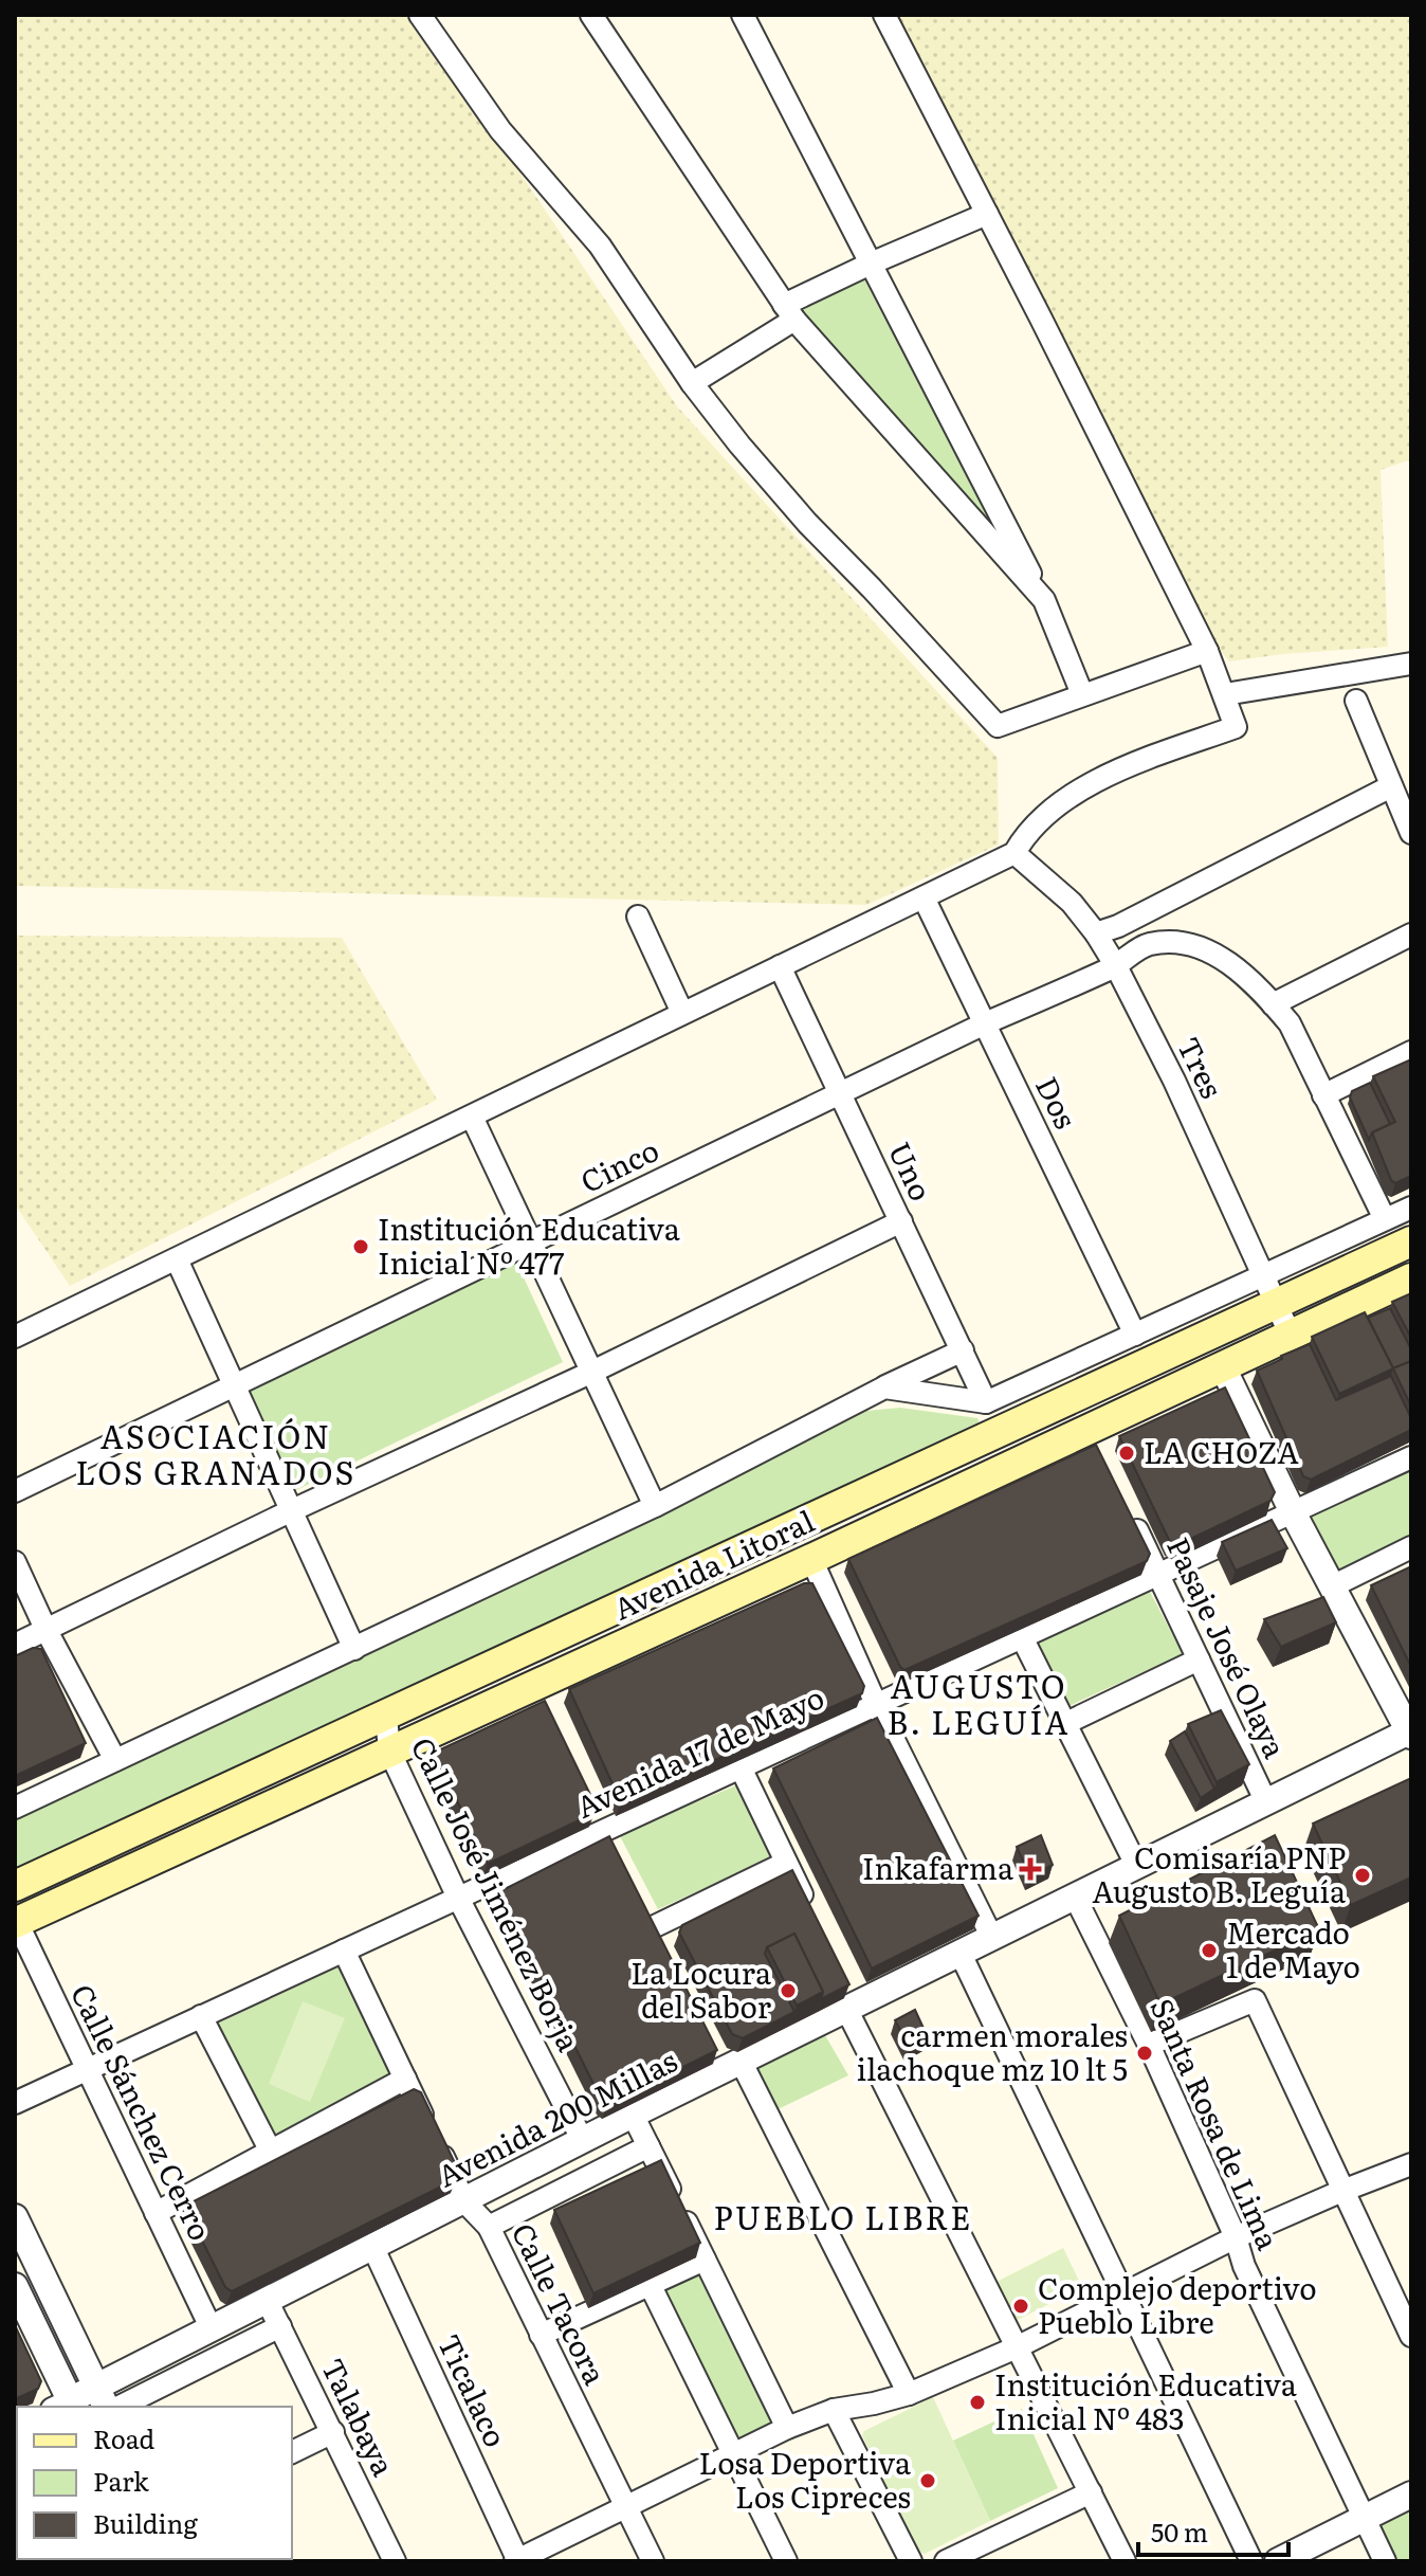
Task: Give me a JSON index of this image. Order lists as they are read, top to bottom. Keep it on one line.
{"streets":{"main road":["Avenida Litoral"],"street":["Tres","Dos","Cinco","Uno","Pasaje José Olaya","Avenida 17 de Mayo","Calle José Jiménez Borja","Calle Sánchez Cerro","Avenida 200 Millas","Santa Rosa de Lima","Calle Tacora","Ticalaco","Talabaya"]},"crossings":[["Tres","Cinco"],["Tres","Avenida Litoral"],["Dos","Cinco"],["Cinco","Uno"],["Avenida Litoral","Calle José Jiménez Borja"],["Avenida Litoral","Calle Sánchez Cerro"],["Pasaje José Olaya","Avenida 17 de Mayo"],["Pasaje José Olaya","Avenida 200 Millas"],["Avenida 17 de Mayo","Calle José Jiménez Borja"],["Avenida 17 de Mayo","Calle Sánchez Cerro"],["Avenida 17 de Mayo","Calle Tacora"],["Calle José Jiménez Borja","Avenida 200 Millas"],["Calle Sánchez Cerro","Avenida 200 Millas"],["Avenida 200 Millas","Santa Rosa de Lima"],["Avenida 200 Millas","Calle Tacora"],["Avenida 200 Millas","Ticalaco"],["Avenida 200 Millas","Talabaya"]],"districts":["ASOCIACIÓN LOS GRANADOS","AUGUSTO B. LEGUÍA","PUEBLO LIBRE"],"places":{"other":["Institución Educativa Inicial Nº 477","LA CHOZA","Comisaría PNP Augusto B. Leguía","Mercado 1 de Mayo","La Locura del Sabor","carmen morales ilachoque mz 10 lt 5","Complejo deportivo Pueblo Libre","Institución Educativa Inicial Nº 483","Losa Deportiva Los Cipreces"],"health":["Inkafarma"]},"legend":["Road","Park","Building"],"scale_bar":"50 m"}
